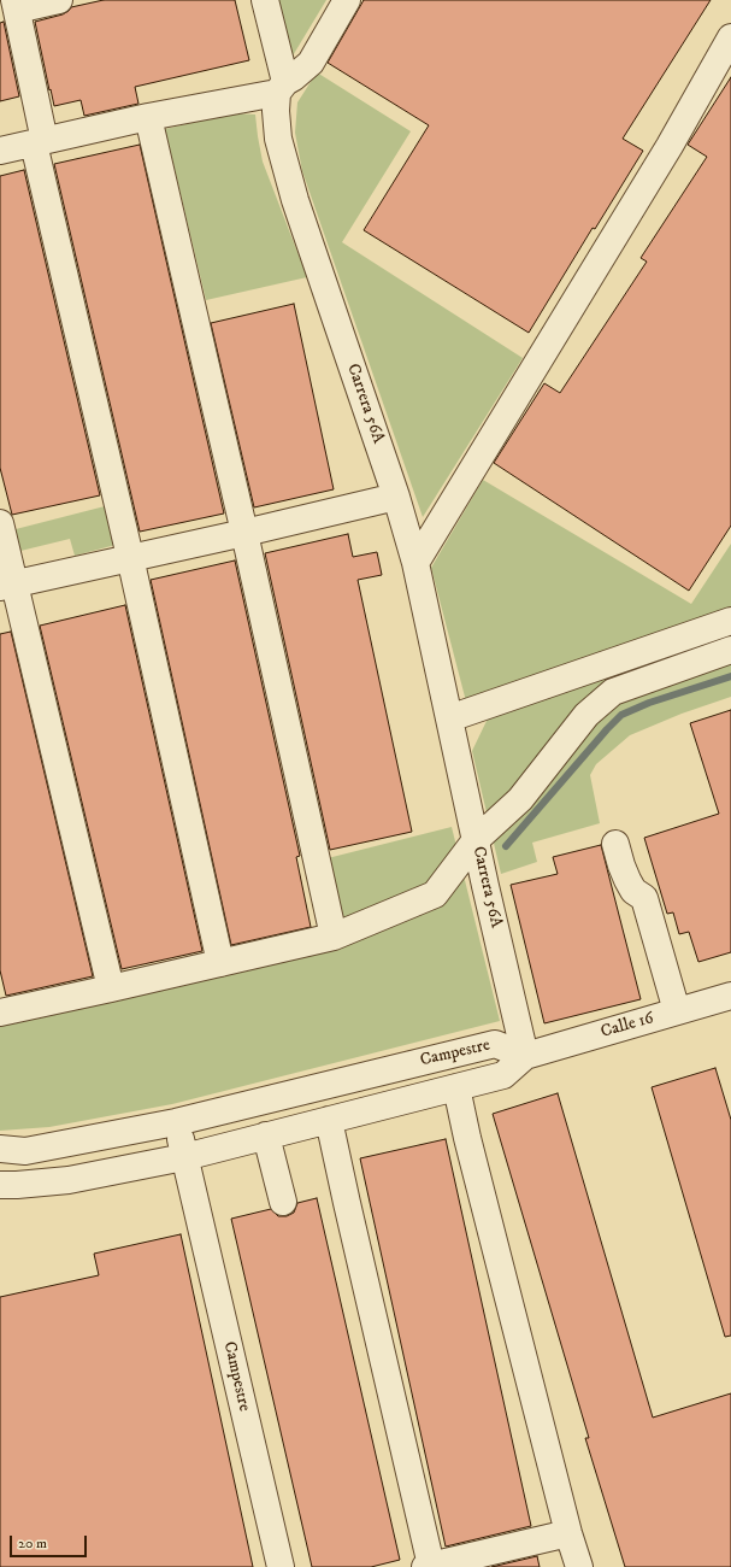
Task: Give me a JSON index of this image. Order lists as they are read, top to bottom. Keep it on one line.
{"streets":{"street":["Carrera 56A","Calle 16","Campestre"]},"crossings":[["Carrera 56A","Calle 16"],["Carrera 56A","Campestre"],["Calle 16","Campestre"]],"scale_bar":"20 m"}
